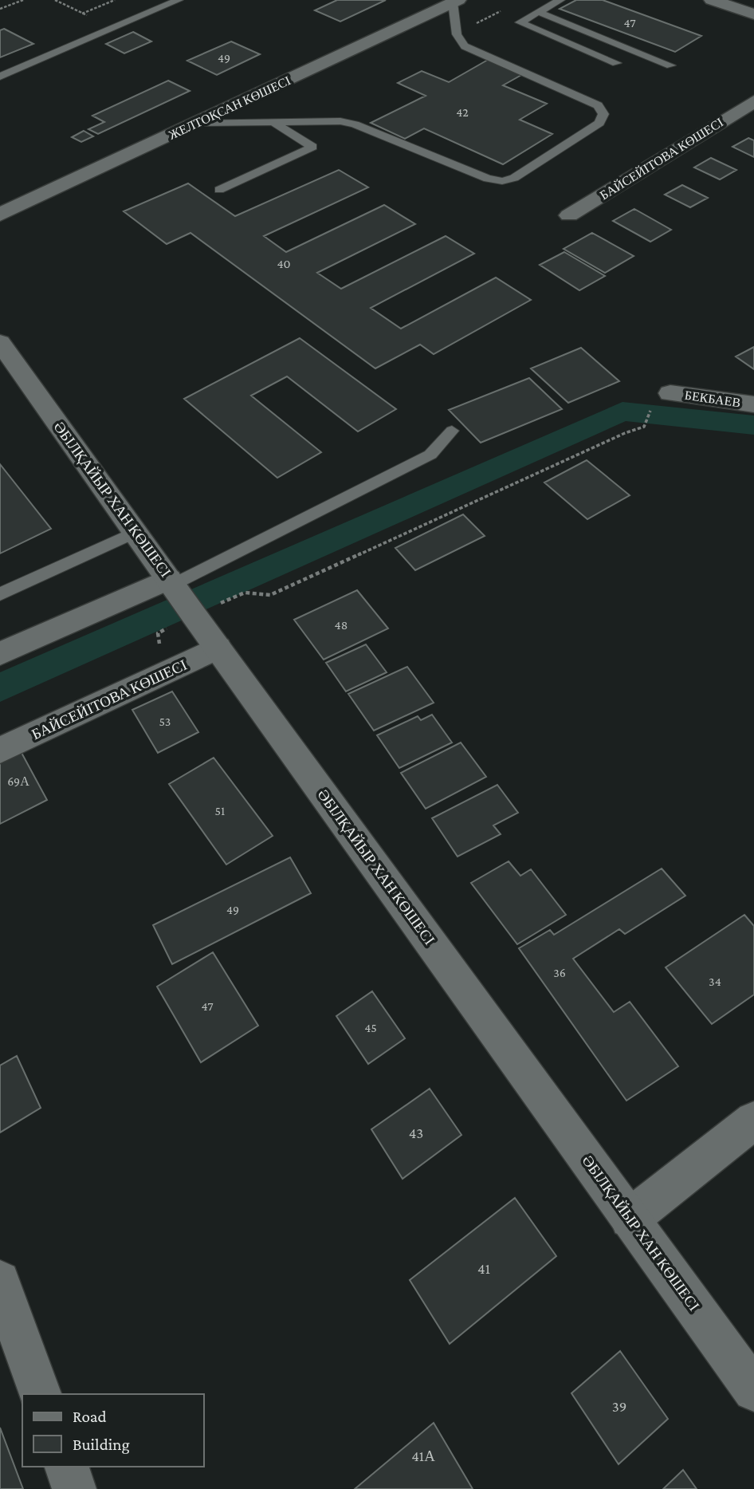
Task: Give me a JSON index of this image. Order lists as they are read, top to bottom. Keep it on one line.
{"streets":{"street":["ЖЕЛТОҚСАН КӨШЕСІ","БАЙСЕЙІТОВА КӨШЕСІ","БЕКБАЕВ","ӘБІЛҚАЙЫР ХАН КӨШЕСІ"]},"crossings":[["БАЙСЕЙІТОВА КӨШЕСІ","ӘБІЛҚАЙЫР ХАН КӨШЕСІ"]],"house_numbers":["47","49","42","40","48","53","69А","51","49","36","34","47","45","43","41","39","41А"],"legend":["Road","Building"]}
